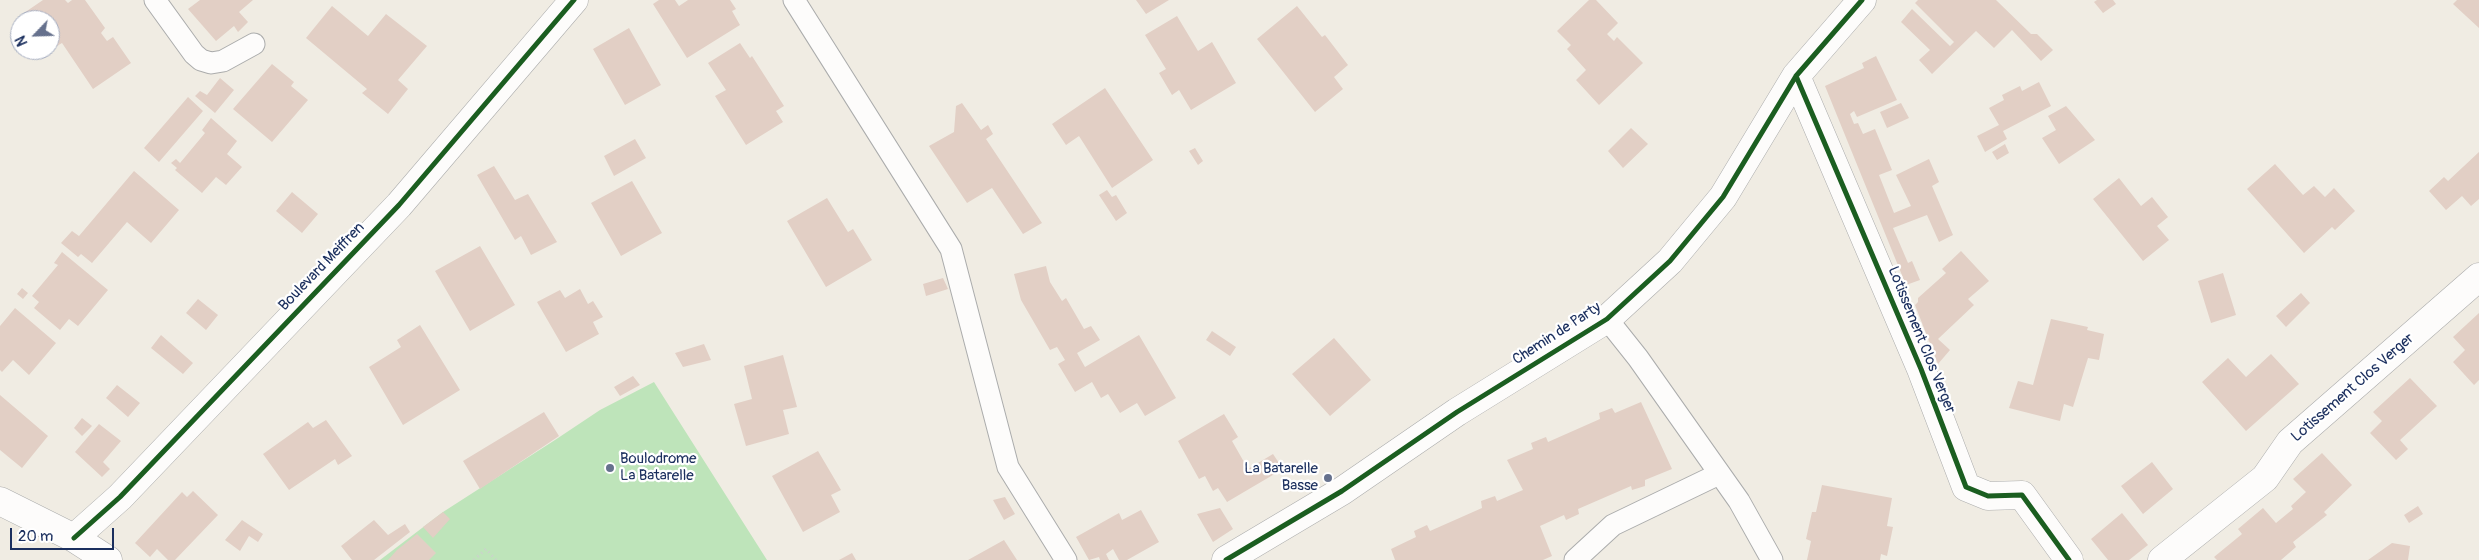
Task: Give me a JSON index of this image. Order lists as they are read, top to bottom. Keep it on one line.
{"streets":{"street":["Boulevard Meiffren","Chemin de Party","Lotissement Clos Verger"]},"crossings":[["Chemin de Party","Lotissement Clos Verger"]],"places":["Boulodrome La Batarelle","La Batarelle Basse"],"scale_bar":"20 m","north":"bottom left"}
